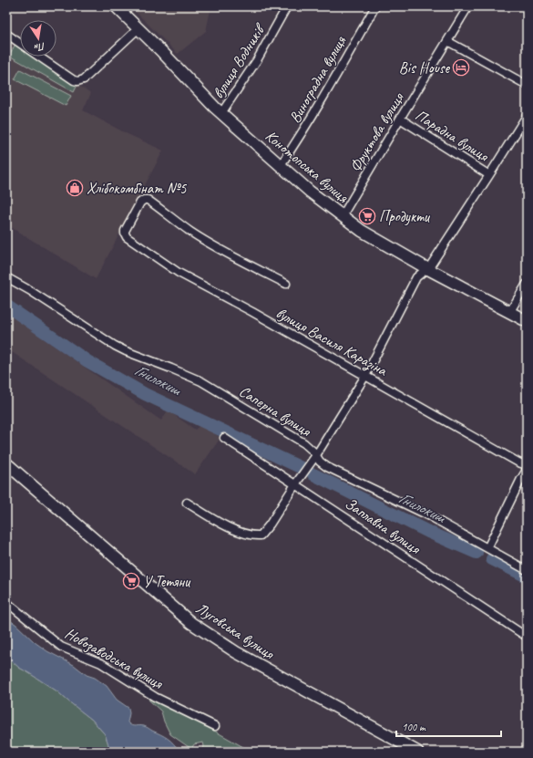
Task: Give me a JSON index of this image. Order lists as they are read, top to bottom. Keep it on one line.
{"streets":{"street":["вулиця Водників","Виноградна вулиця","Фруктова вулиця","Парадна вулиця","Конотопська вулиця","вулиця Василя Каразіна","Саперна вулиця","Заплавна вулиця","Луговська вулиця","Новозаводська вулиця"]},"crossings":[["вулиця Водників","Конотопська вулиця"],["Виноградна вулиця","Конотопська вулиця"],["Фруктова вулиця","Парадна вулиця"],["Фруктова вулиця","Конотопська вулиця"]],"water":["Гнилокиш"],"places":{"hotel":["Bis House"],"shop":["Хлібокомбінат №5"],"supermarket":["Продукти","У Тетяни"]},"scale_bar":"100 m","north":"bottom"}
